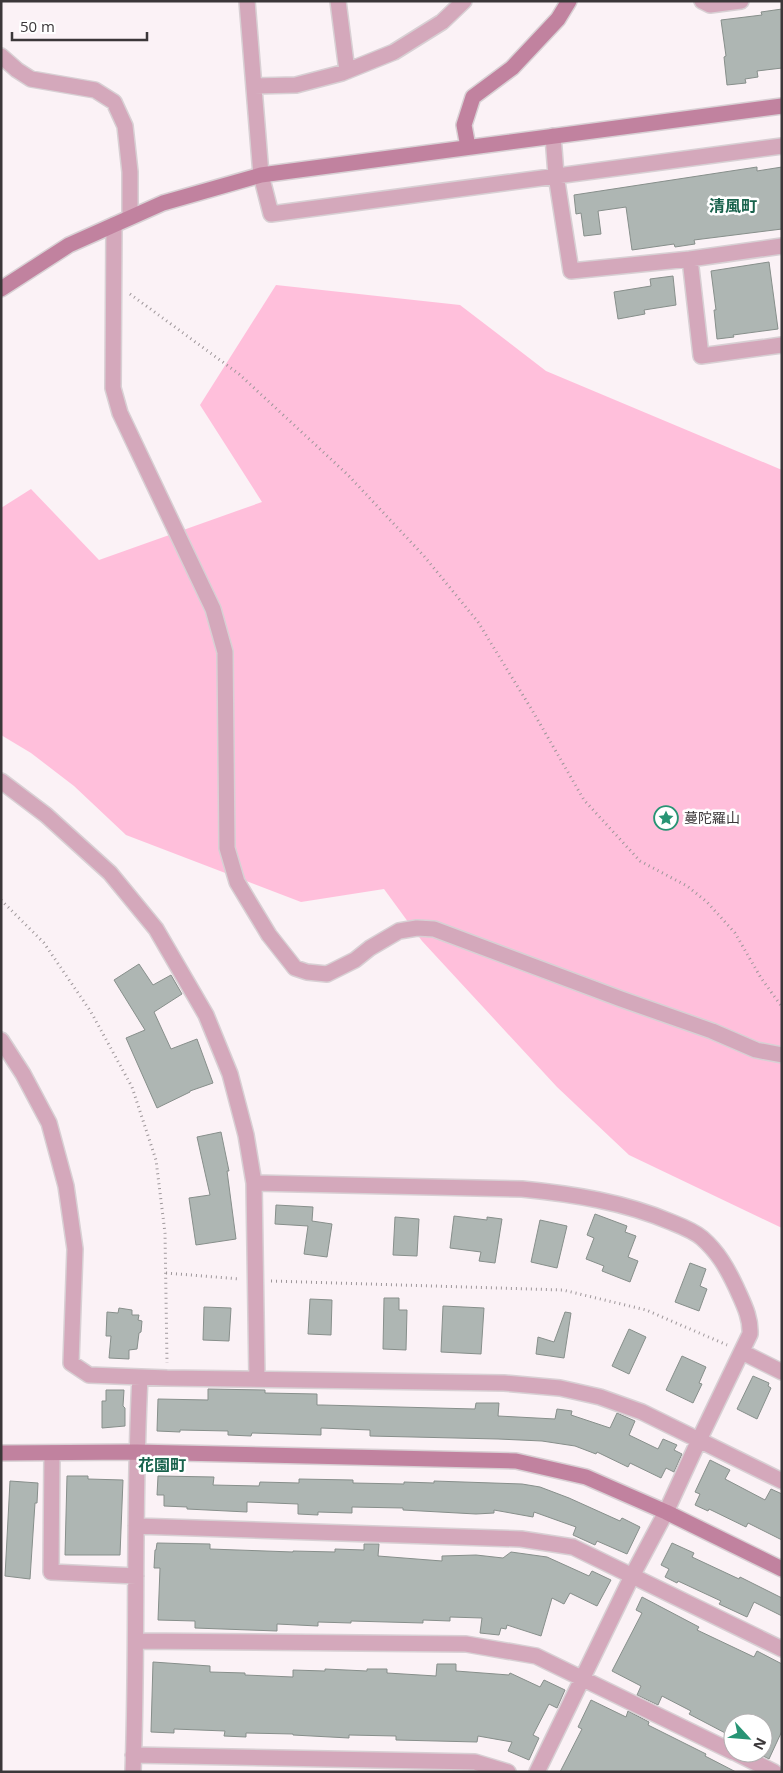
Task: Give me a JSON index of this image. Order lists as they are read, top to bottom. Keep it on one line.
{"districts":["清風町","花園町"],"places":{"place":["蔓陀羅山"]},"scale_bar":"50 m","north":"bottom right"}
